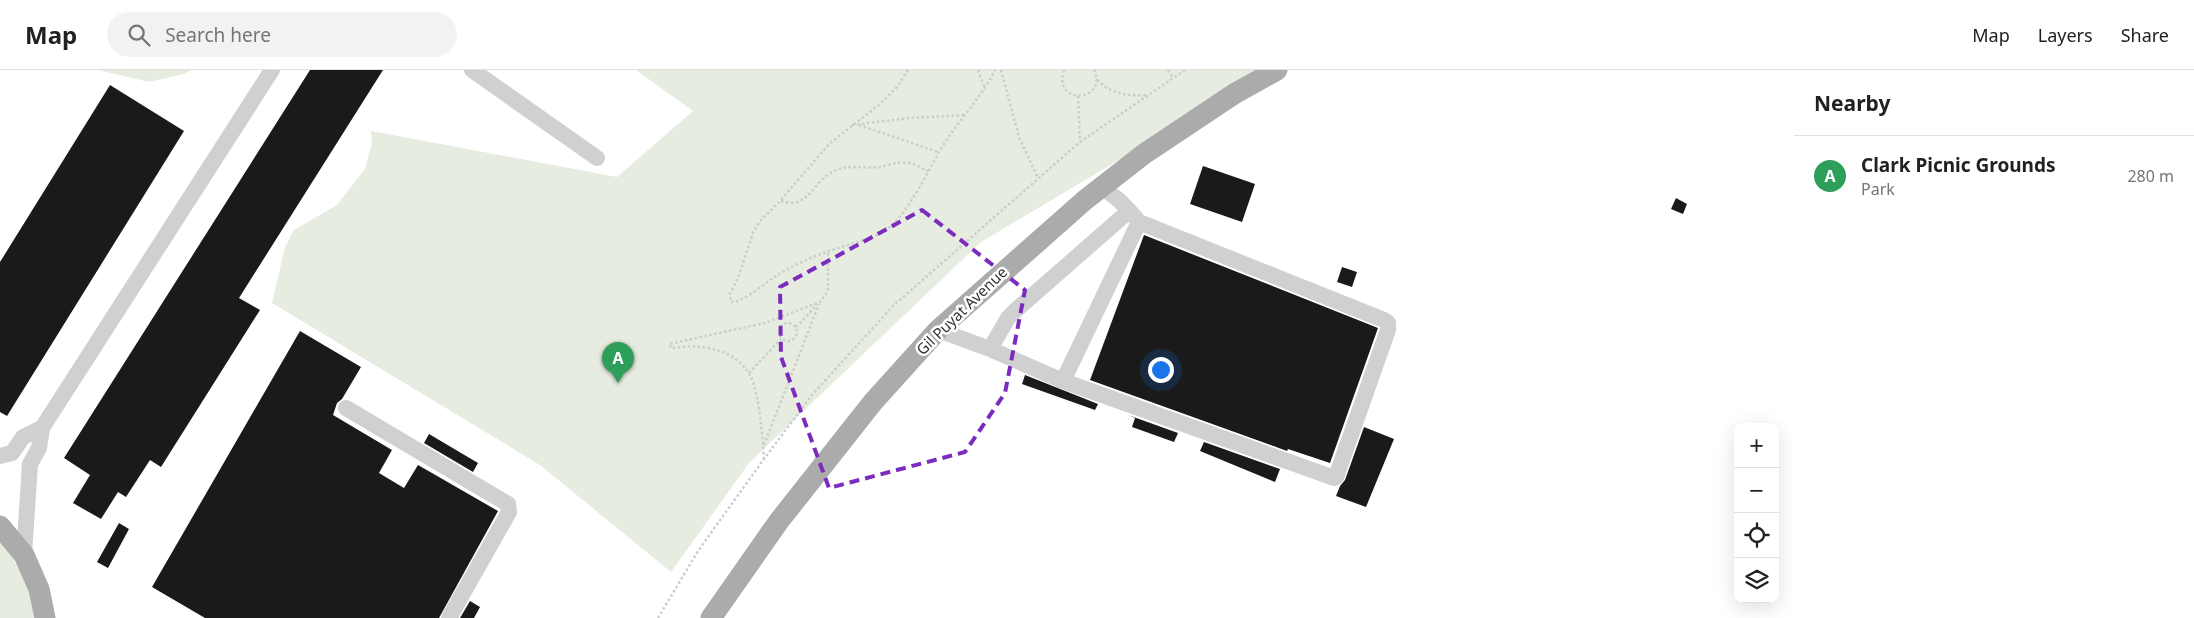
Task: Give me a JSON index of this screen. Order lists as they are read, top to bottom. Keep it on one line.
{"streets":{"main road":["Gil Puyat Avenue"]},"page":{"header":"Map","search":"Search here","nav":["Map","Layers","Share"],"heading":"Nearby","list":[{"mark":"A","name":"Clark Picnic Grounds","note":"Park","value":"280 m"}],"pins":"A","map_buttons":["+","−"]}}
